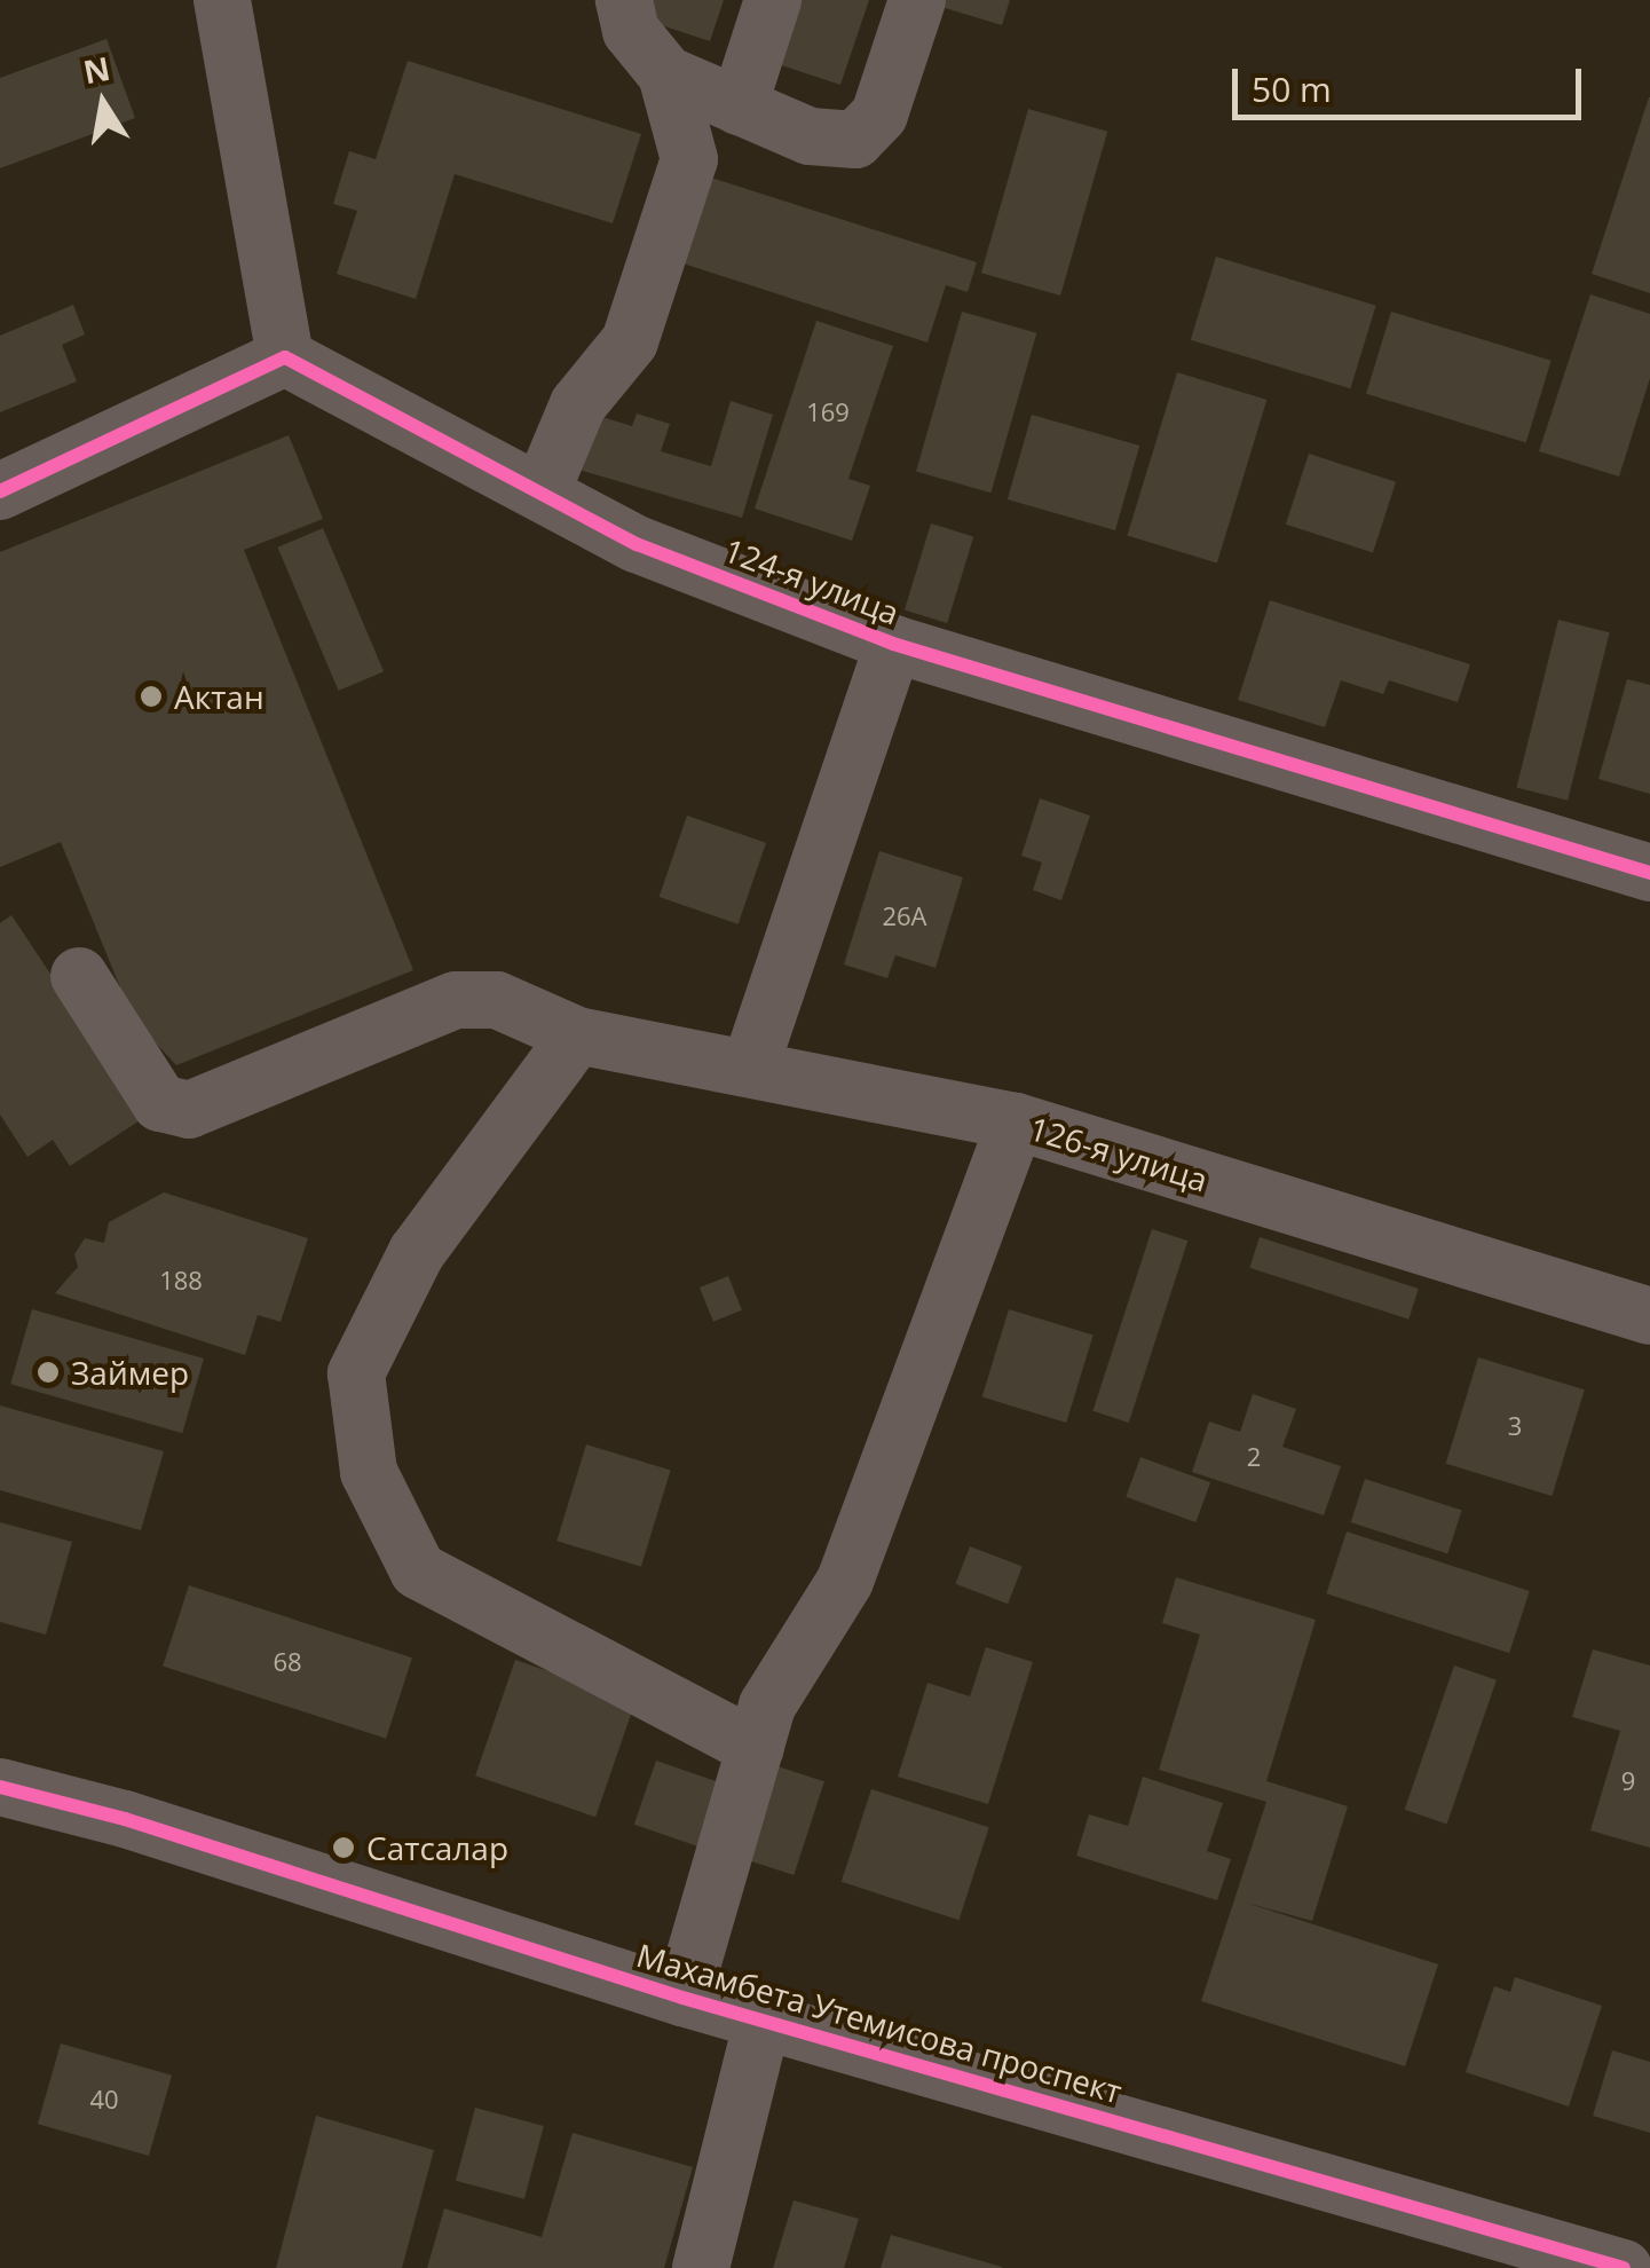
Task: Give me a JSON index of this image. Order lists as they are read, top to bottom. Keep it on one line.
{"streets":{"street":["124-я улица","126-я улица","Махамбета Утемисова проспект"]},"places":["Актан","Займер","Сатсалар"],"house_numbers":["169","26А","188","3","2","68","9","40"],"scale_bar":"50 m","north":"top"}
